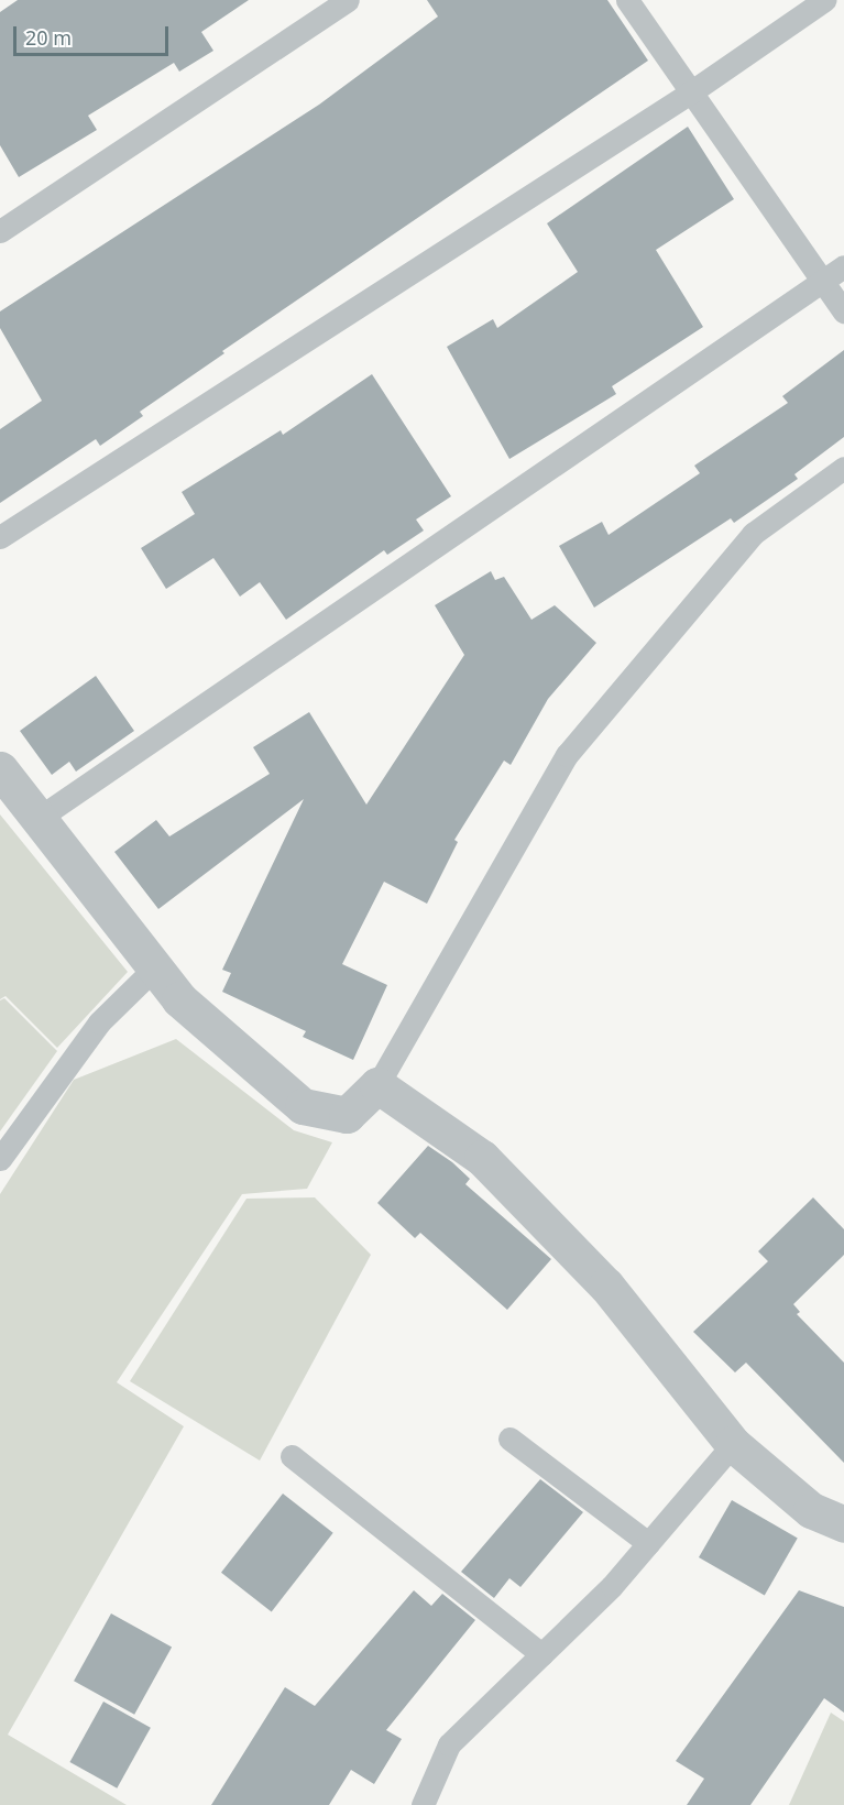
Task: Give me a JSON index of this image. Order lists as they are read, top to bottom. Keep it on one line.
{"scale_bar":"20 m"}
